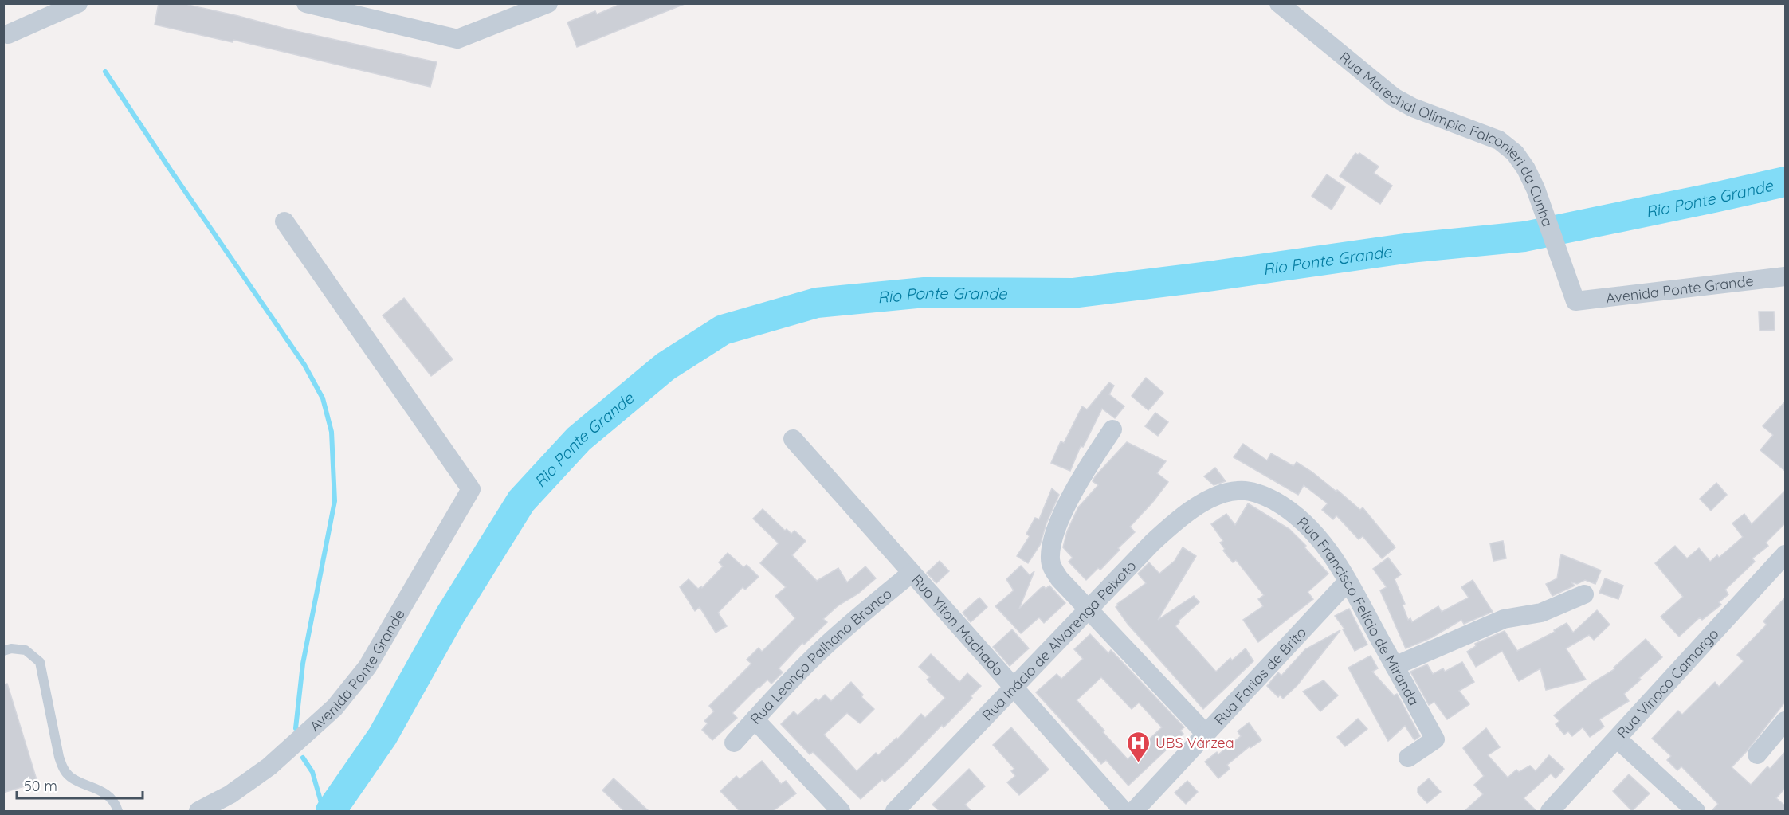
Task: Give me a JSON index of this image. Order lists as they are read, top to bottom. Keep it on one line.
{"streets":{"street":["Rua Marechal Olímpio Falconieri da Cunha","Avenida Ponte Grande","Rua Francisco Felício de Miranda","Rua Ylton Machado","Rua Inácio de Alvarenga Peixoto","Rua Leonço Palhano Branco","Rua Farias de Brito","Rua Vinoco Camargo"]},"crossings":[["Rua Marechal Olímpio Falconieri da Cunha","Avenida Ponte Grande"],["Rua Francisco Felício de Miranda","Rua Inácio de Alvarenga Peixoto"],["Rua Francisco Felício de Miranda","Rua Farias de Brito"],["Rua Ylton Machado","Rua Inácio de Alvarenga Peixoto"],["Rua Ylton Machado","Rua Leonço Palhano Branco"]],"water":["Rio Ponte Grande"],"places":{"hospital":["UBS Várzea"]},"scale_bar":"50 m"}
